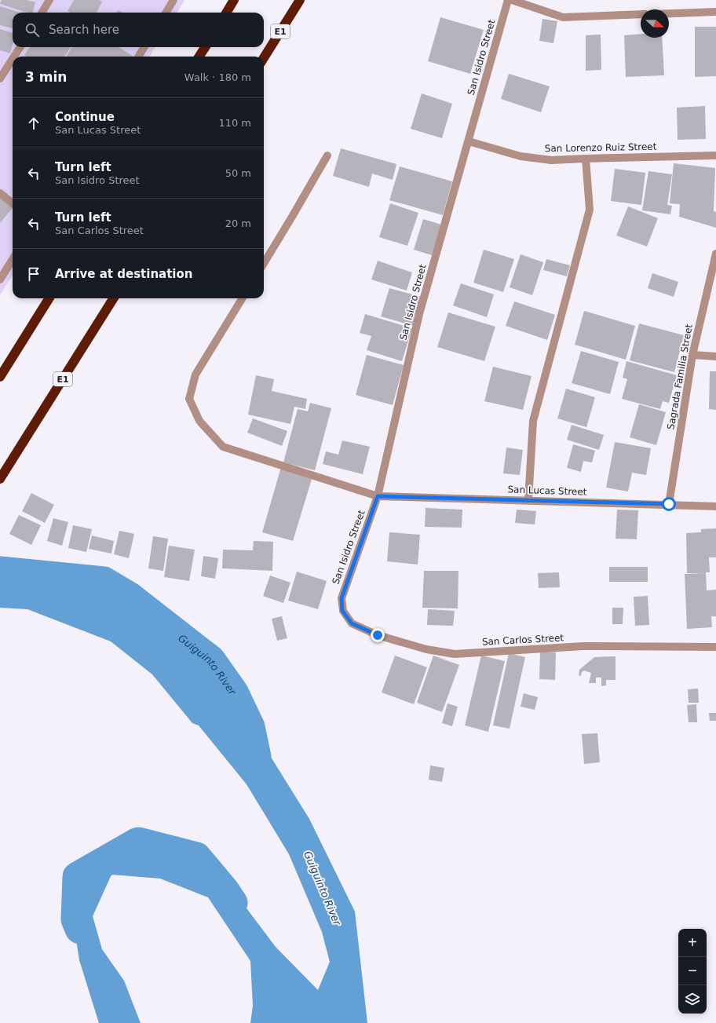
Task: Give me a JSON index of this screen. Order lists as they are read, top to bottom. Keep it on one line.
{"streets":{"highway":["E1"],"street":["San Isidro Street","San Lorenzo Ruiz Street","Sagrada Familia Street","San Lucas Street","San Carlos Street"]},"crossings":[["San Isidro Street","San Lorenzo Ruiz Street"],["San Isidro Street","San Lucas Street"],["San Isidro Street","San Carlos Street"],["Sagrada Familia Street","San Lucas Street"]],"water":["Guiguinto River"],"north":"right","page":{"search":"Search here","heading":["3 min","Walk · 180 m"],"list":[["Continue","San Lucas Street","110 m"],["Turn left","San Isidro Street","50 m"],["Turn left","San Carlos Street","20 m"],"Arrive at destination"],"map_buttons":["+","−"]}}
